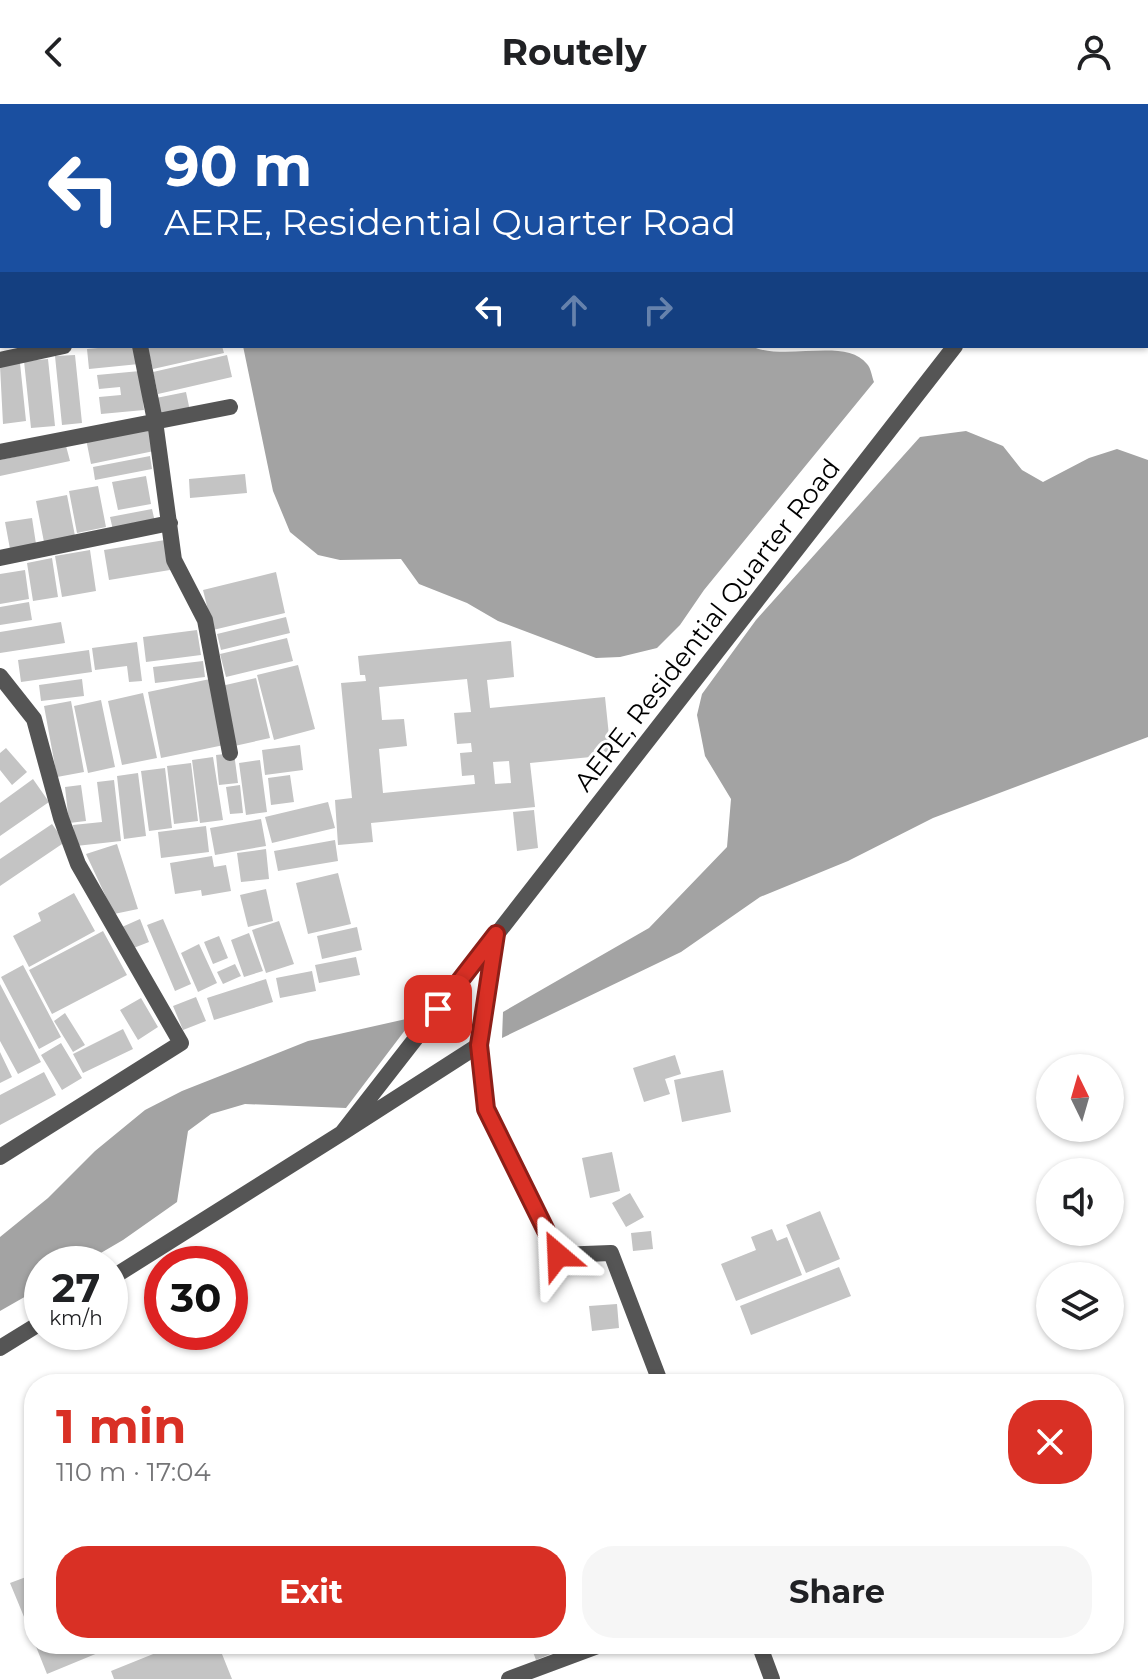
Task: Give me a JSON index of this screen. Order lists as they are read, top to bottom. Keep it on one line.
{"streets":{"street":["AERE, Residential Quarter Road"]},"north":"top","page":{"header":"Routely","turn":["90 m","AERE, Residential Quarter Road"],"speed":"27 km/h","limit":"30","heading":["1 min","110 m · 17:04"],"buttons":["Exit","Share"]}}
